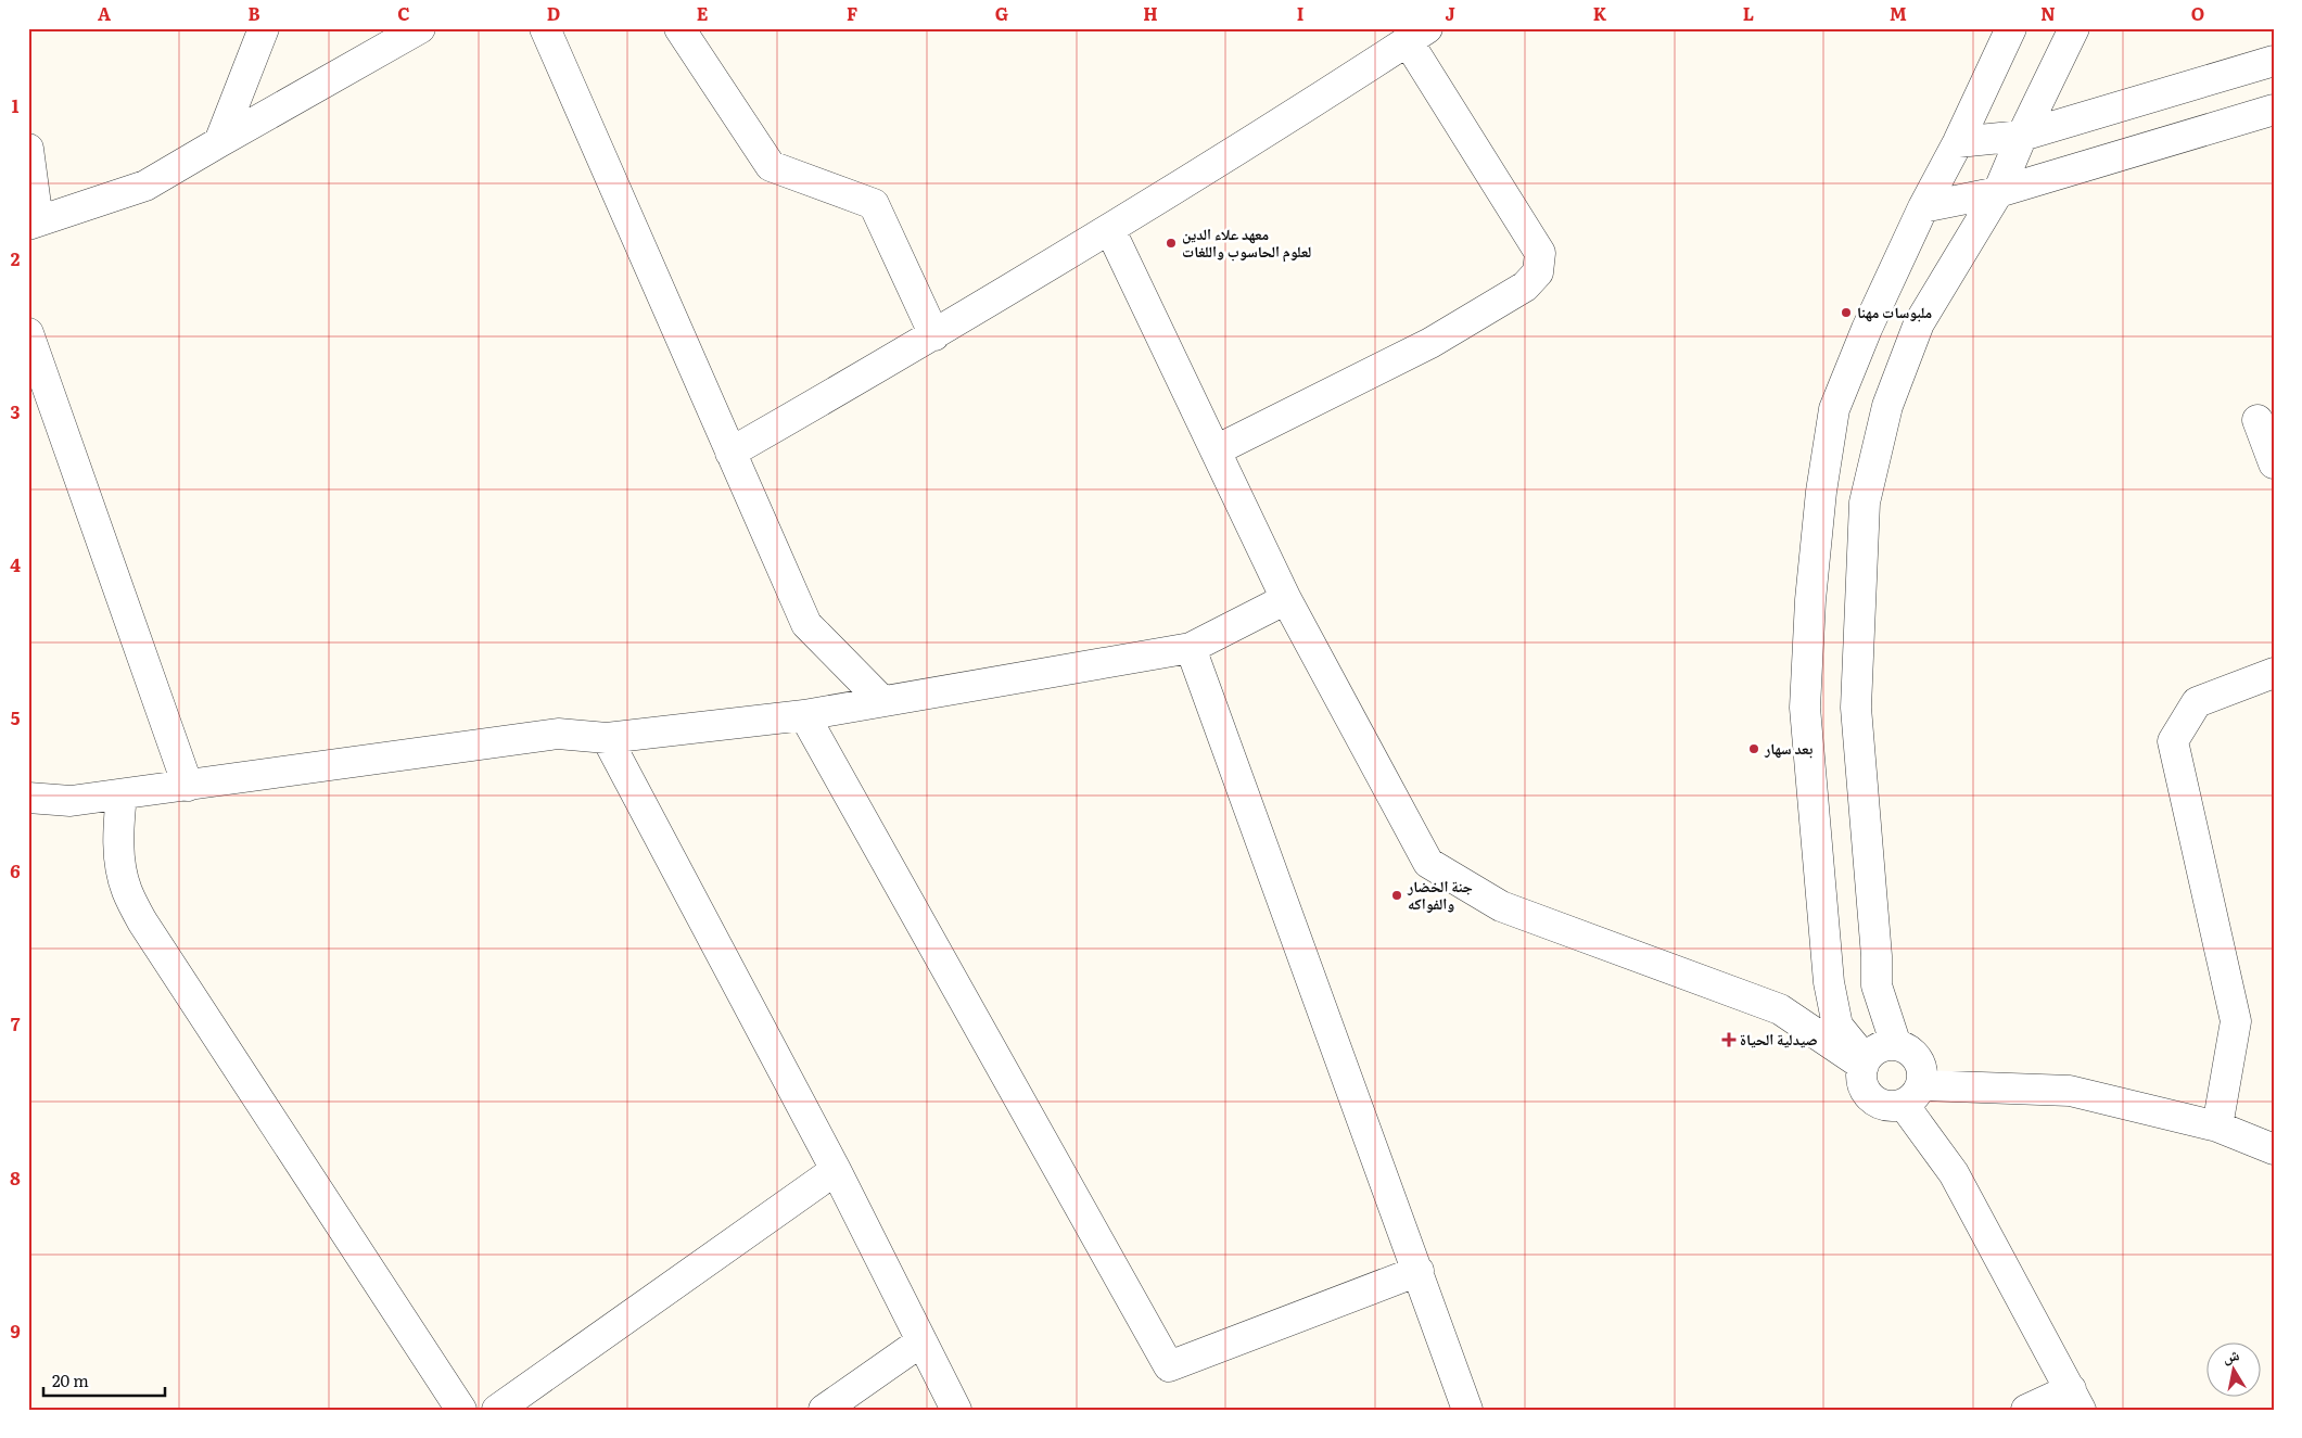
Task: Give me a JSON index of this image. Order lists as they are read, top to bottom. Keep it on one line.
{"places":{"other":["معهد علاء الدين لعلوم الحاسوب واللغات","ملبوسات مهنا","بعد سهار","جنة الخضار والفواكه"],"health":["صيدلية الحياة"]},"scale_bar":"20 m","north":"top","grid":{"columns":["A","B","C","D","E","F","G","H","I","J","K","L","M","N","O"],"rows":["1","2","3","4","5","6","7","8","9"]}}
